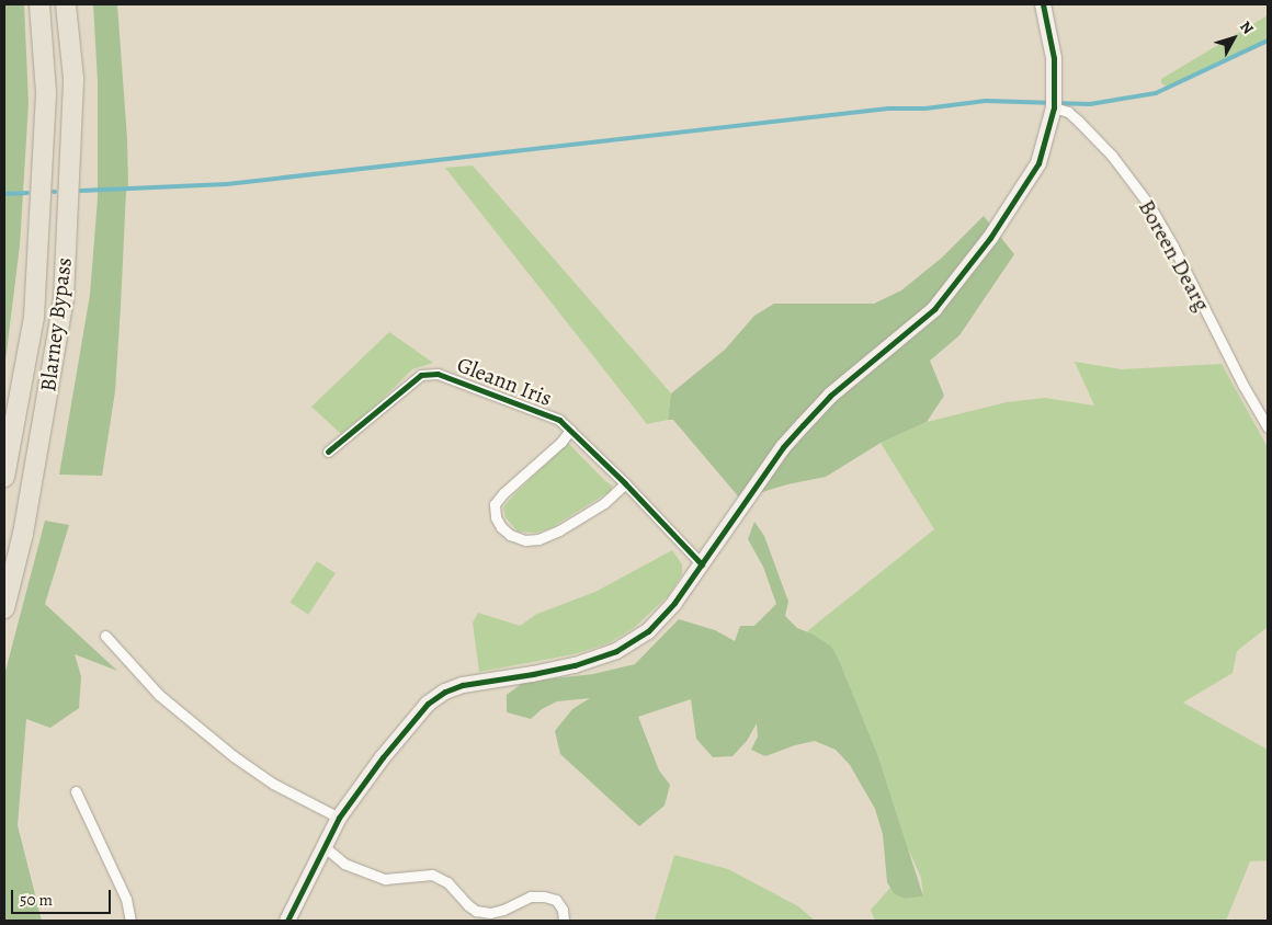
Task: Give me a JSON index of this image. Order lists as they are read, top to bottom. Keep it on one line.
{"streets":{"highway":["Blarney Bypass"],"street":["Boreen Dearg","Gleann Iris"]},"scale_bar":"50 m","north":"top right"}
